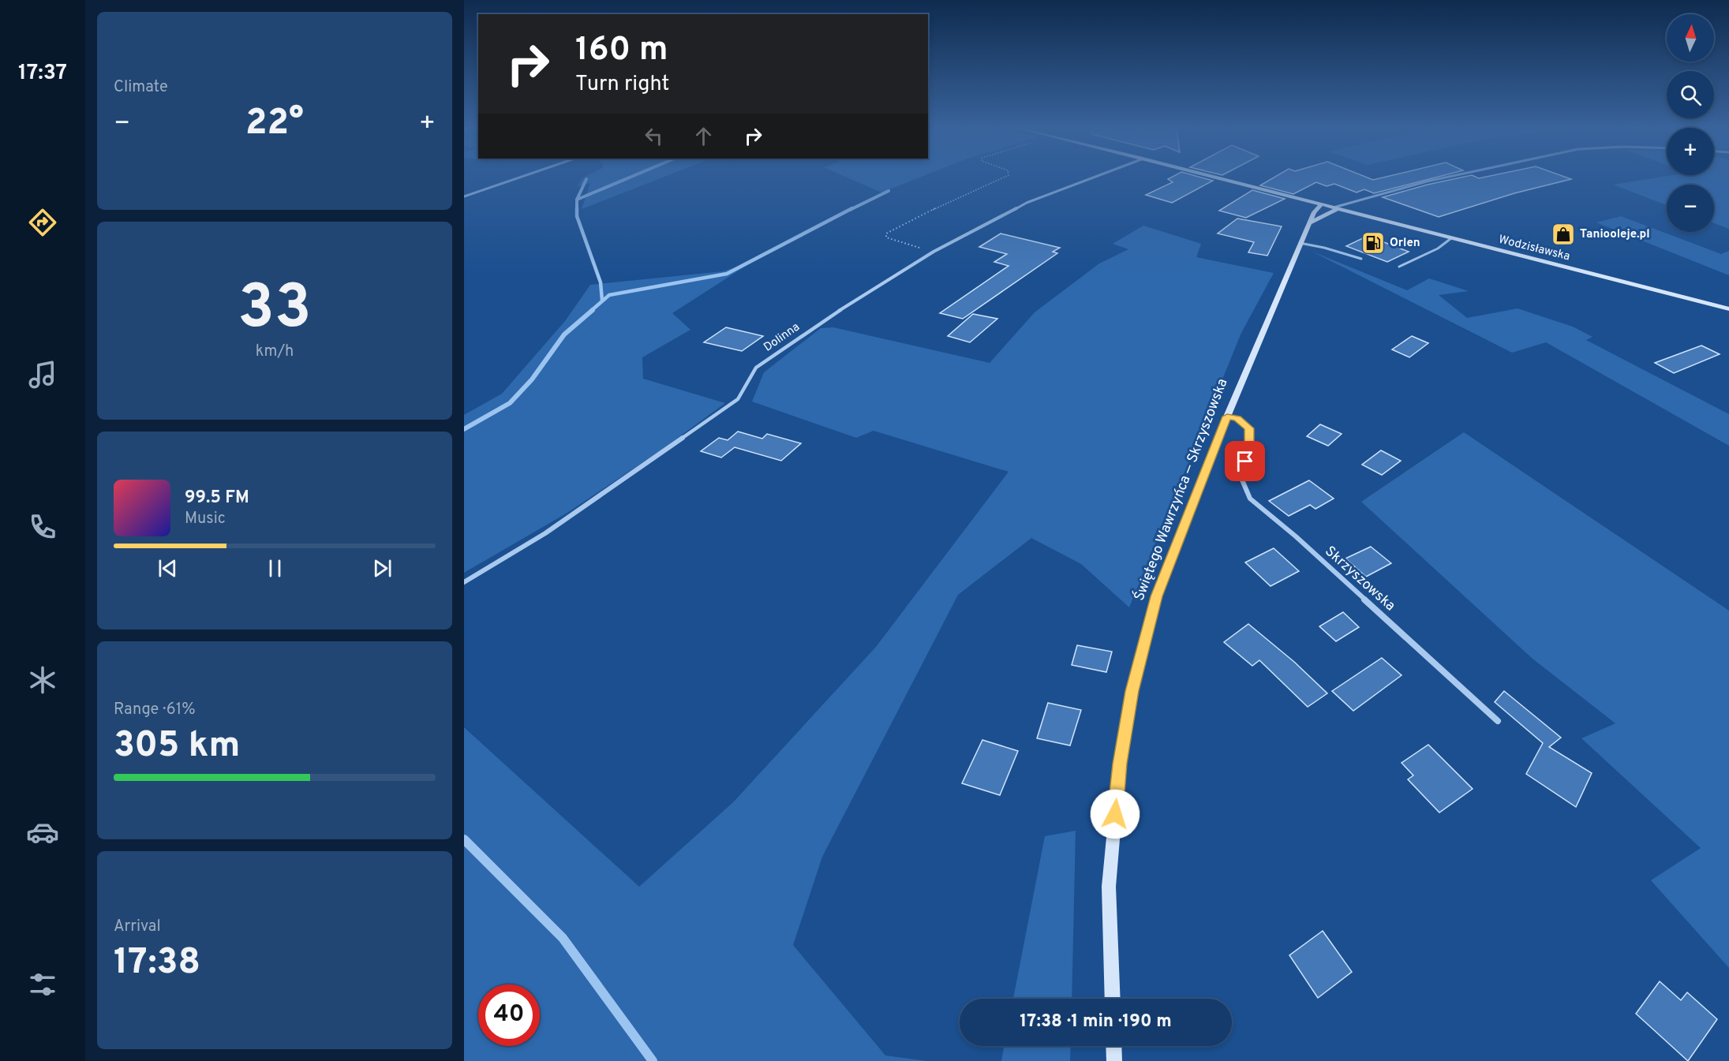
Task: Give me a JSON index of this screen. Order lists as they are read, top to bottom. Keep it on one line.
{"streets":{"street":["Wodzisławska","Dolinna","Świętego Wawrzyńca — Skrzyszowska","Skrzyszowska"]},"crossings":[["Wodzisławska","Świętego Wawrzyńca — Skrzyszowska"],["Świętego Wawrzyńca — Skrzyszowska","Skrzyszowska"]],"places":{"shop":["Taniooleje.pl"],"fuel station":["Orlen"]},"north":"top","page":{"tabs":"17:37","tile":["Climate",["33","km/h"],["Range · 61%","305 km"],["Arrival","17:38"]],"map_buttons":["+","−"],"turn":["160 m","Turn right"],"heat":["−","22°","+"],"song":["99.5 FM","Music"],"limit":"40","trip":"17:38 · 1 min · 190 m"}}
